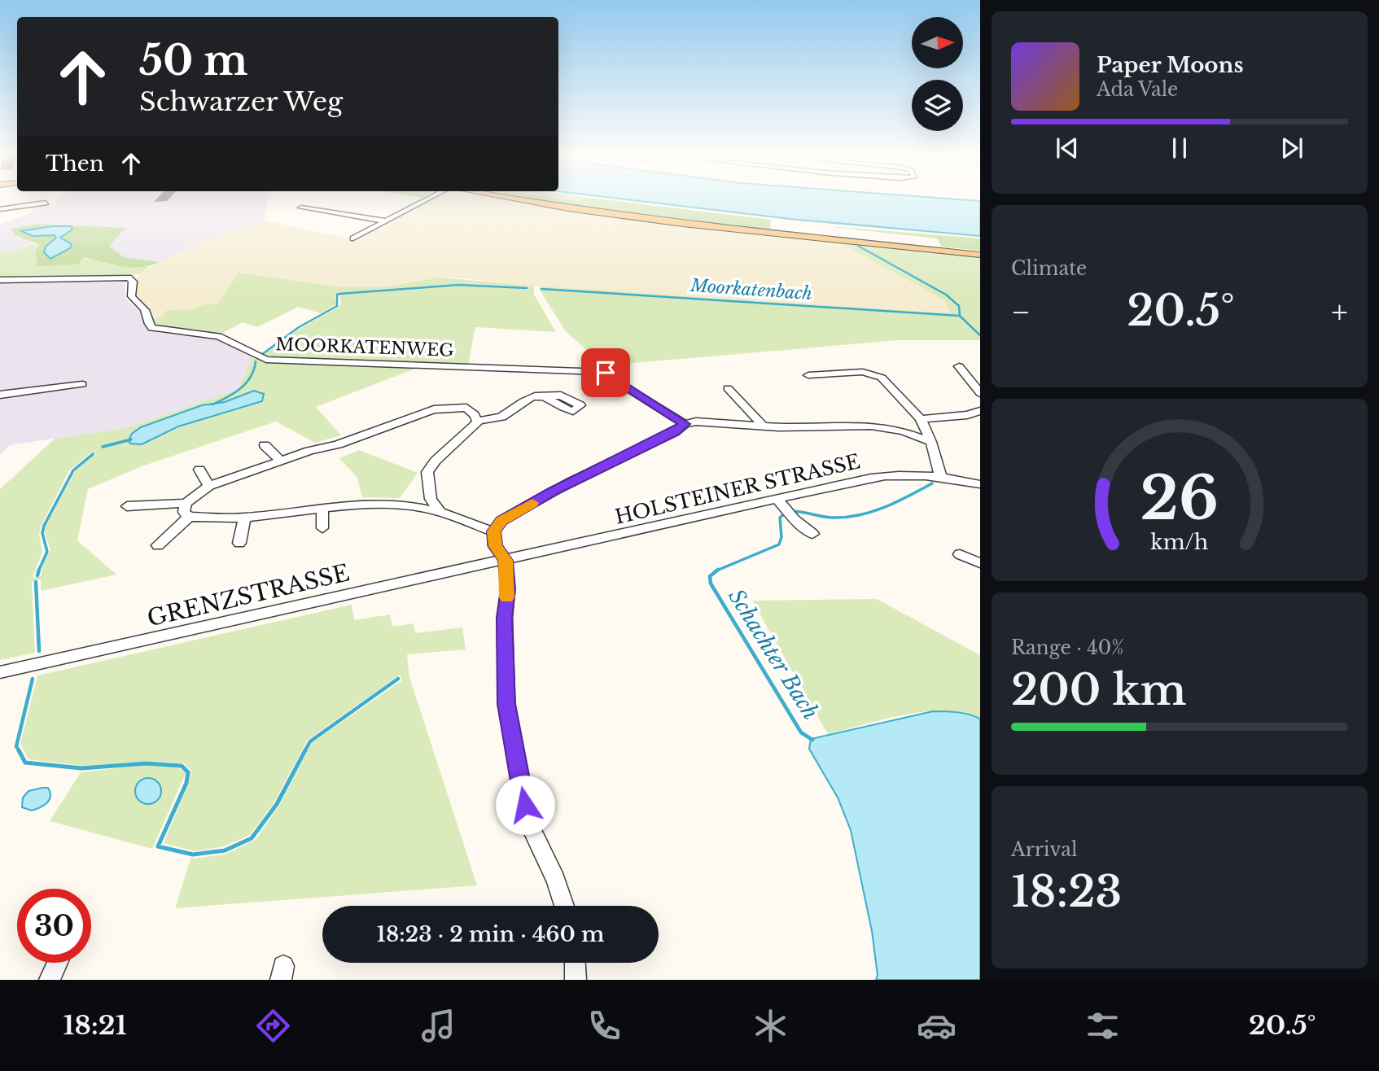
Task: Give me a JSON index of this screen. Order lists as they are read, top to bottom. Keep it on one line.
{"streets":{"street":["MOORKATENWEG","HOLSTEINER STRASSE","GRENZSTRASSE"]},"crossings":[["HOLSTEINER STRASSE","GRENZSTRASSE"]],"water":["Moorkatenbach","Schachter Bach"],"north":"right","page":{"turn":["50 m","Schwarzer Weg"],"song":["Paper Moons","Ada Vale"],"then":"Then","tile":["Climate",["Range · 40%","200 km"],["Arrival","18:23"]],"heat":["−","20.5°","+"],"limit":"30","trip":"18:23 · 2 min · 460 m","tabs":["18:21","20.5°"],"gauge":["26","km/h"]}}
